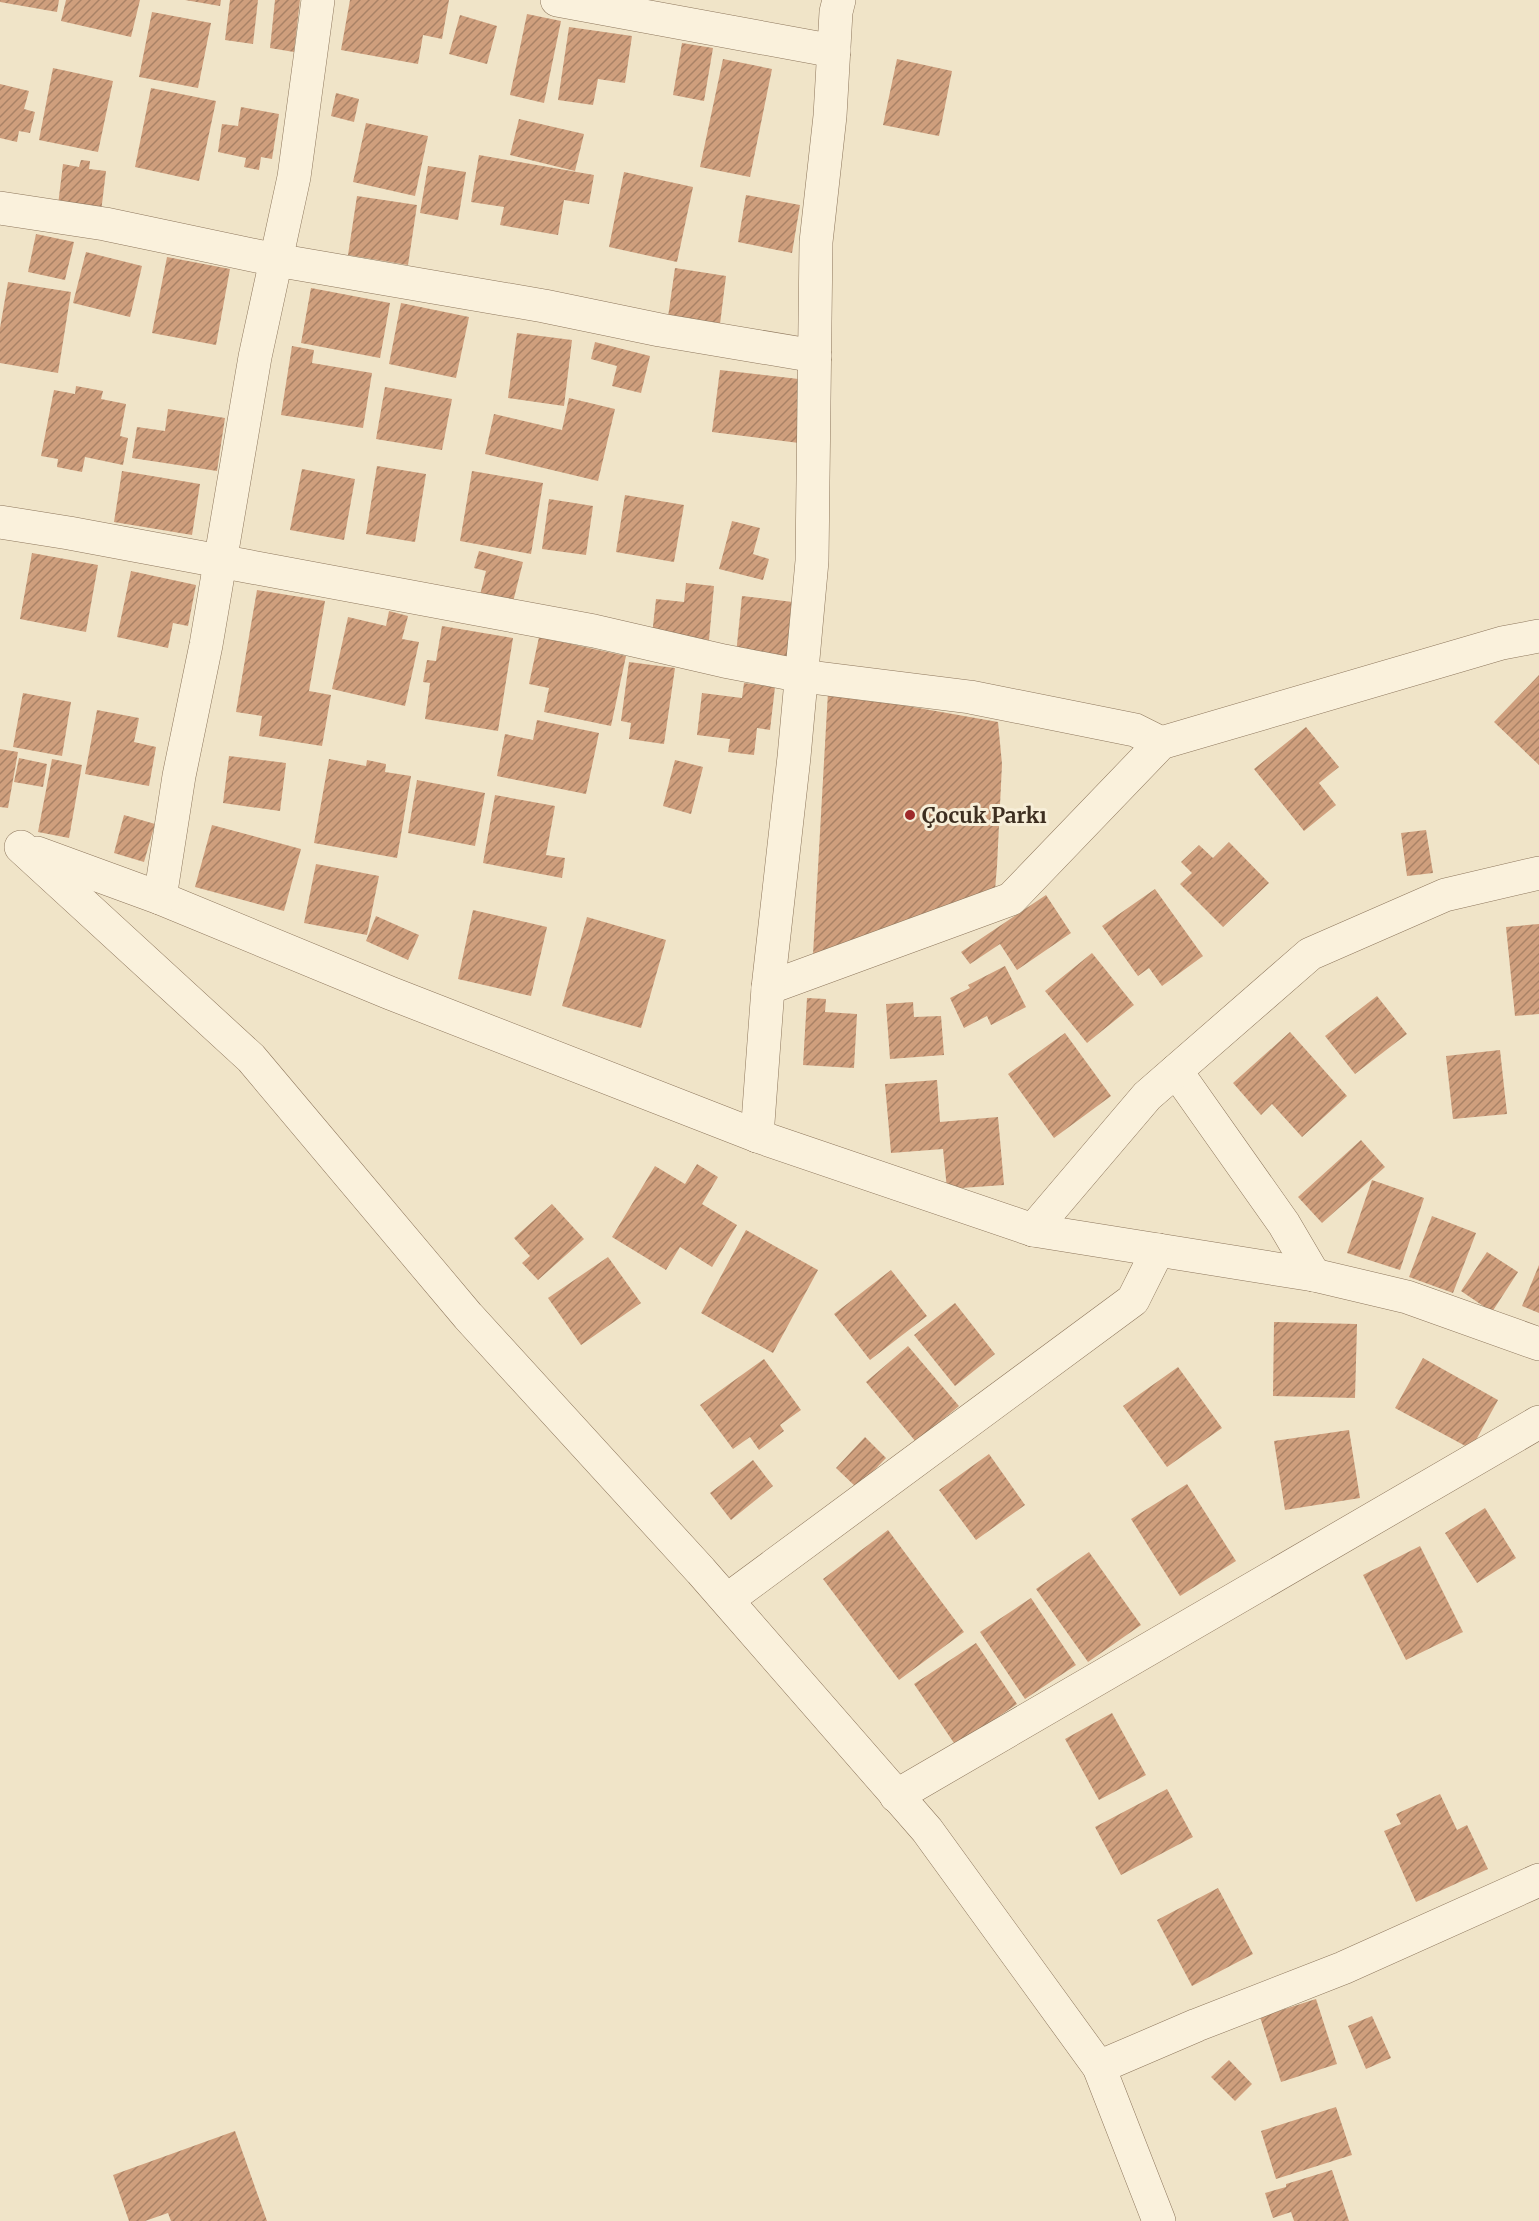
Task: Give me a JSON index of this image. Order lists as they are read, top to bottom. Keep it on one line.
{"places":["Çocuk Parkı"]}
